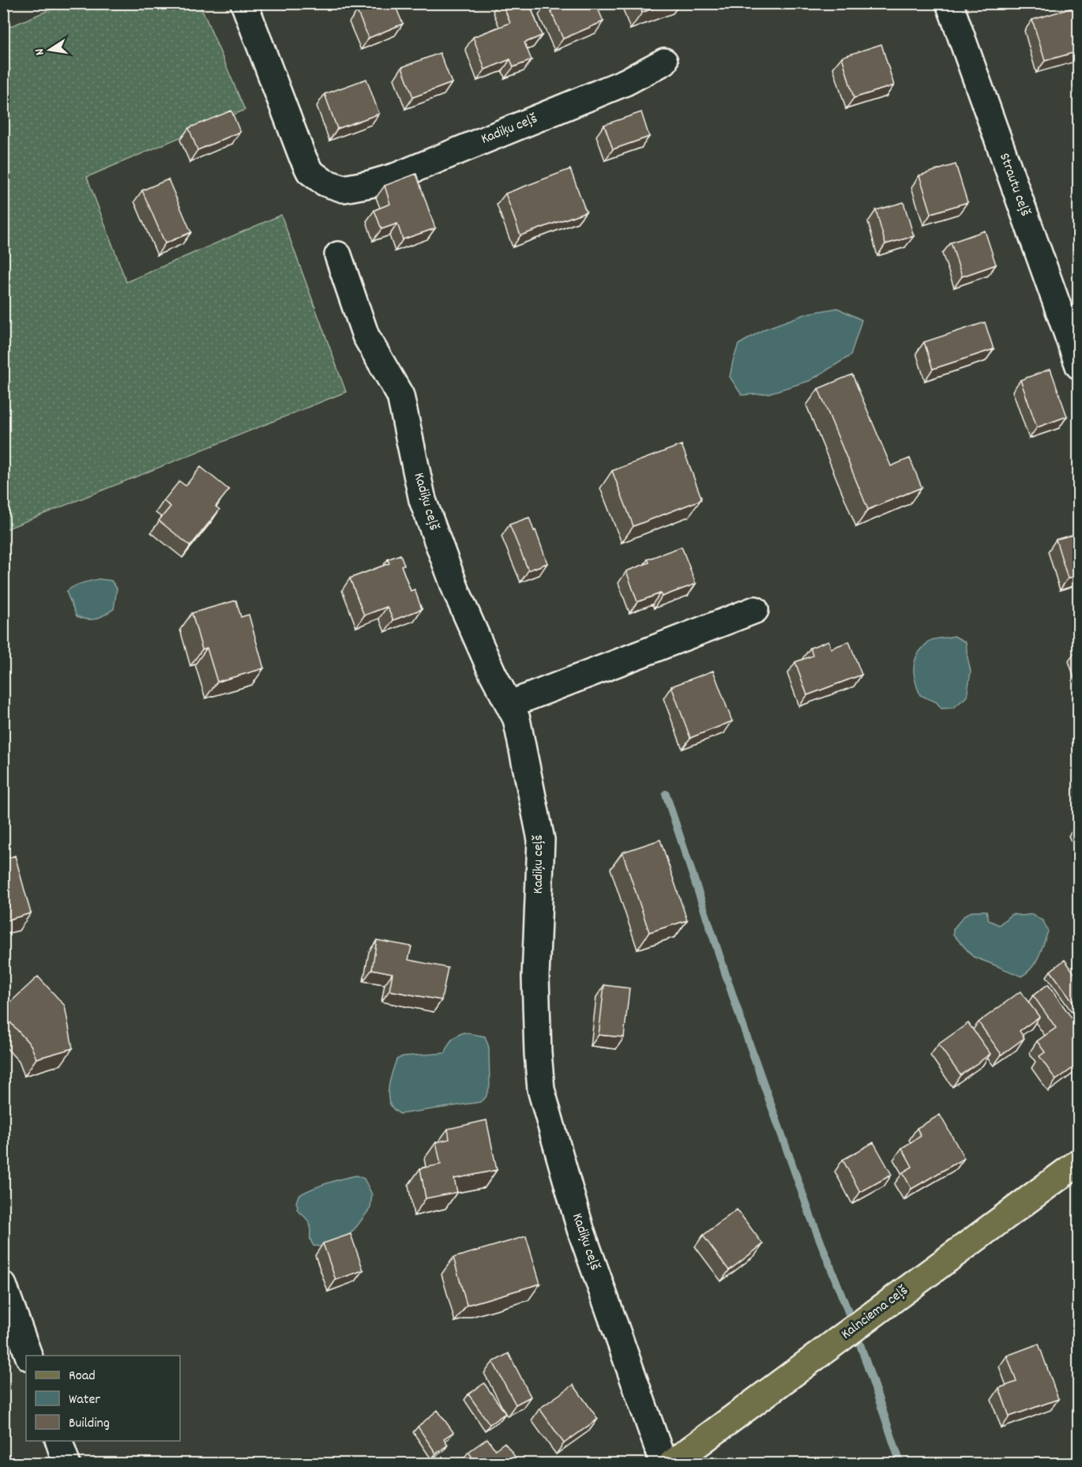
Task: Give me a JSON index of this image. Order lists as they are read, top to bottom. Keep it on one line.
{"streets":{"main road":["Kalnciema ceļš"],"street":["Kadiķu ceļš","Strautu ceļš"]},"legend":["Road","Water","Building"],"north":"left"}
